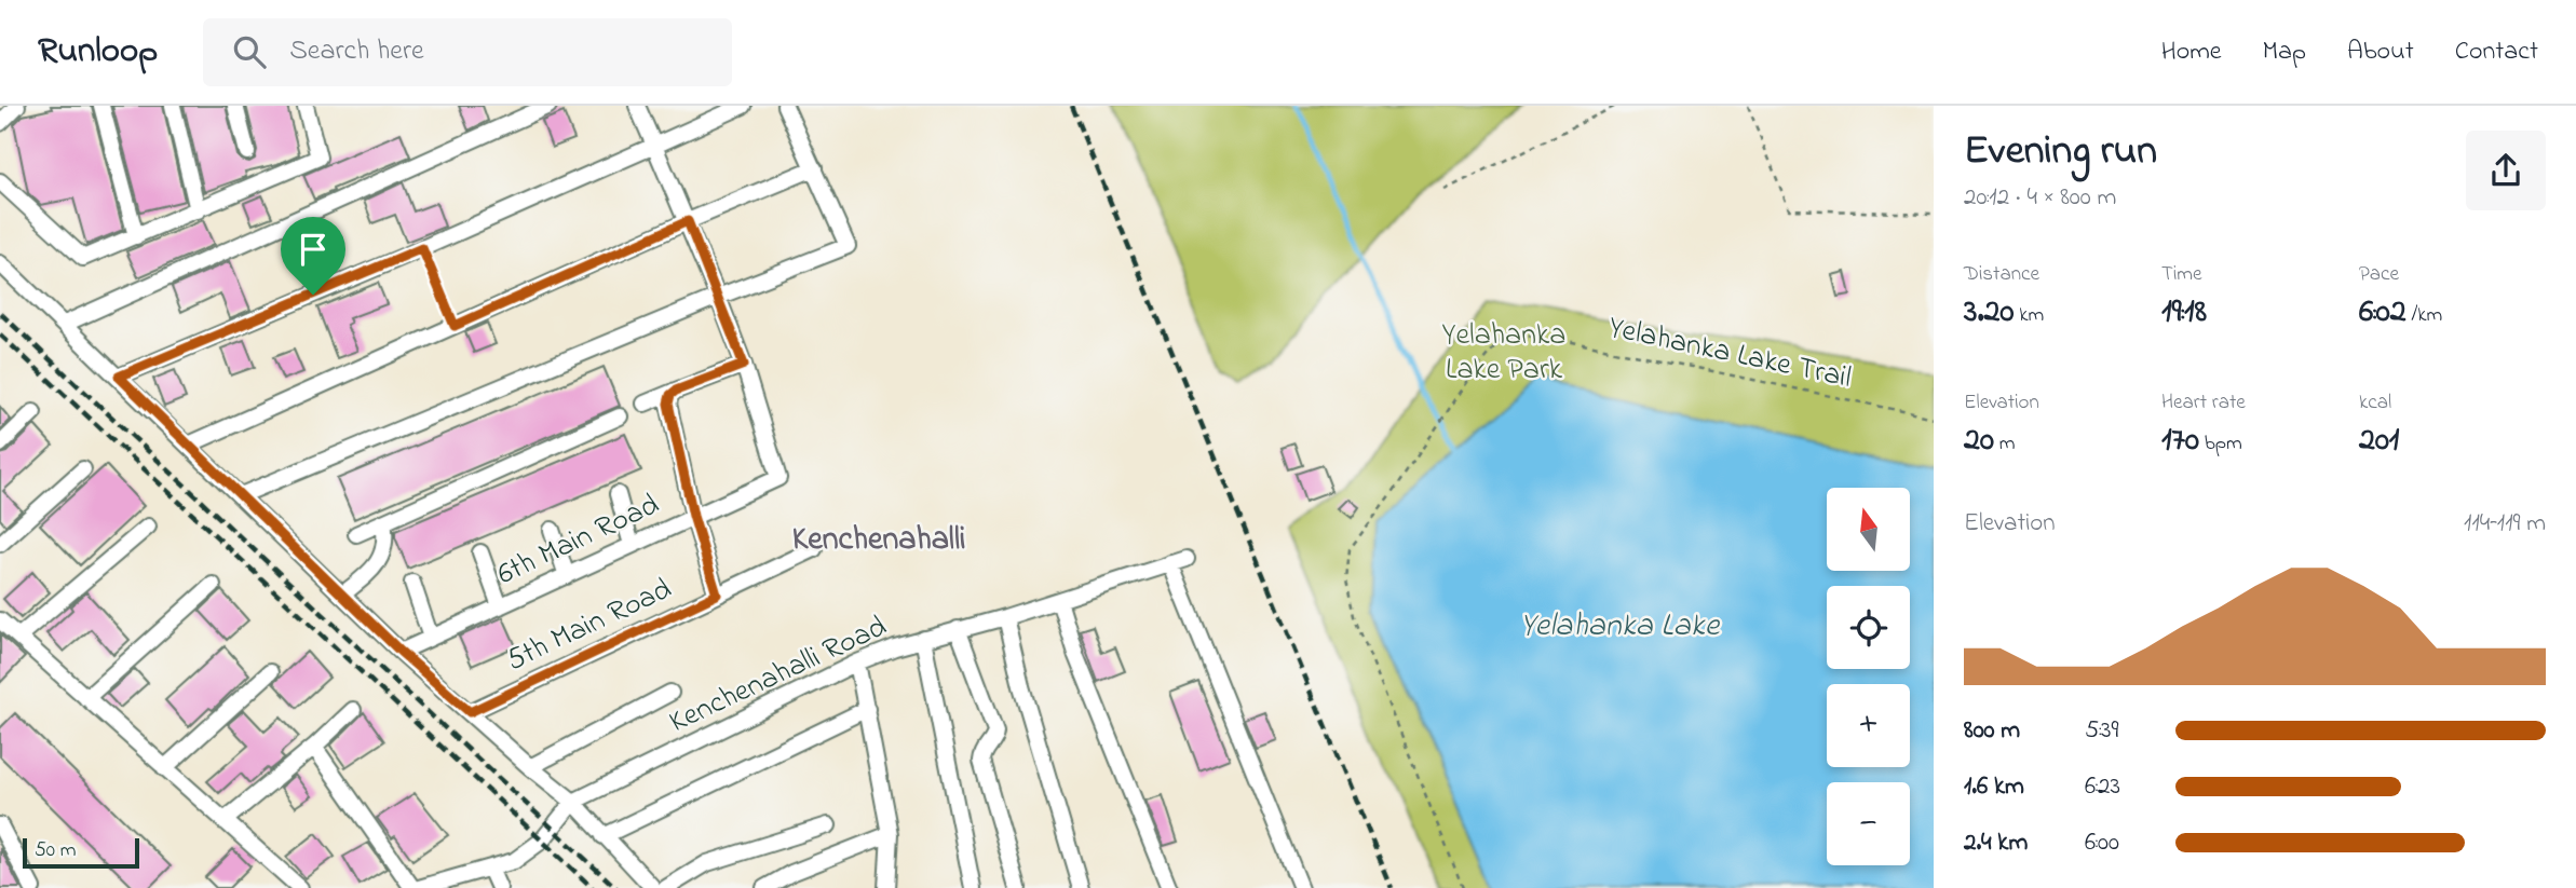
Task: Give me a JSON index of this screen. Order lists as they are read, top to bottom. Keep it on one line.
{"streets":{"street":["6th Main Road","5th Main Road","Kenchenahalli Road"],"path":["Yelahanka Lake Trail"]},"districts":["Kenchenahalli"],"water":["Yelahanka Lake"],"parks":["Yelahanka Lake Park"],"scale_bar":"50 m","north":"top","page":{"header":"Runloop","search":"Search here","nav":["Home","Map","About","Contact"],"heading":["Evening run","20:12 · 4 × 800 m"],"stats":[["Distance","3.20 km"],["Time","19:18"],["Pace","6:02 /km"],["Elevation","20 m"],["Heart rate","170 bpm"],["kcal","201"]],"map_buttons":["+","−"],"chart":["Elevation","114–119 m"],"list":[{"name":"800 m","note":"5:39"},{"name":"1.6 km","note":"6:23"},{"name":"2.4 km","note":"6:00"}],"scale":"50 m"}}
